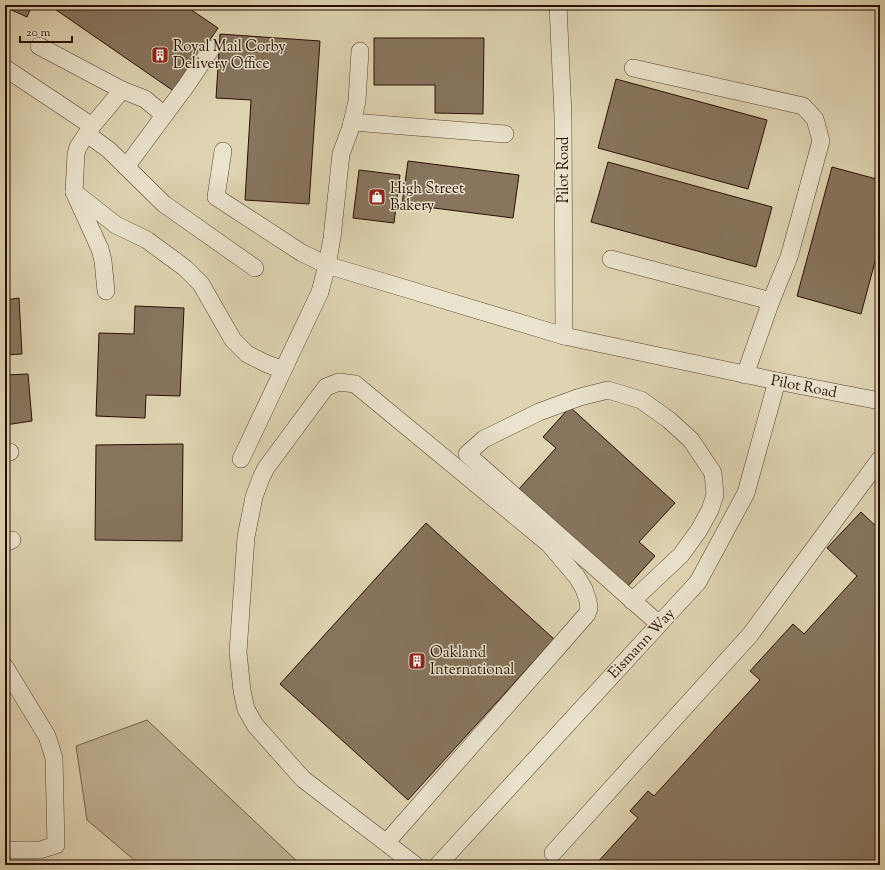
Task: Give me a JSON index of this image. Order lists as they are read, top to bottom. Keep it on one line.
{"streets":{"street":["Pilot Road","Eismann Way"]},"crossings":[["Pilot Road","Eismann Way"]],"places":{"building":["Royal Mail Corby Delivery Office","Oakland International"],"shop":["High Street Bakery"]},"scale_bar":"20 m"}
